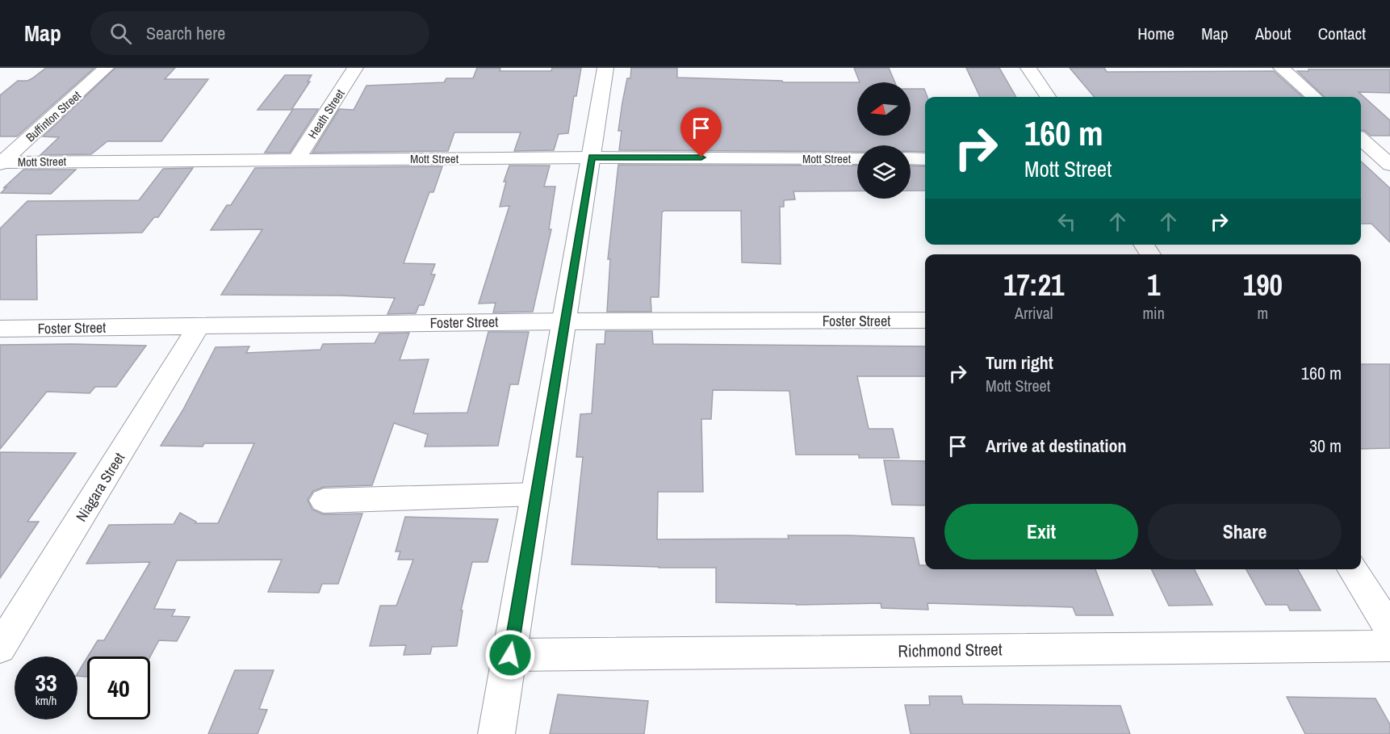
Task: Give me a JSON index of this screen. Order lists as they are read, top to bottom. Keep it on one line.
{"streets":{"street":["Heath Street","Buffinton Street","Mott Street","Foster Street","Niagara Street","Richmond Street"]},"crossings":[["Heath Street","Mott Street"],["Buffinton Street","Mott Street"],["Foster Street","Niagara Street"]],"north":"left","page":{"header":"Map","search":"Search here","nav":["Home","Map","About","Contact"],"turn":["160 m","Mott Street"],"eta":["17:21","Arrival","1","min","190","m"],"list":[{"name":"Turn right","note":"Mott Street","value":"160 m"},{"name":"Arrive at destination","value":"30 m"}],"buttons":["Exit","Share"],"speed":"33 km/h","limit":"40"}}
